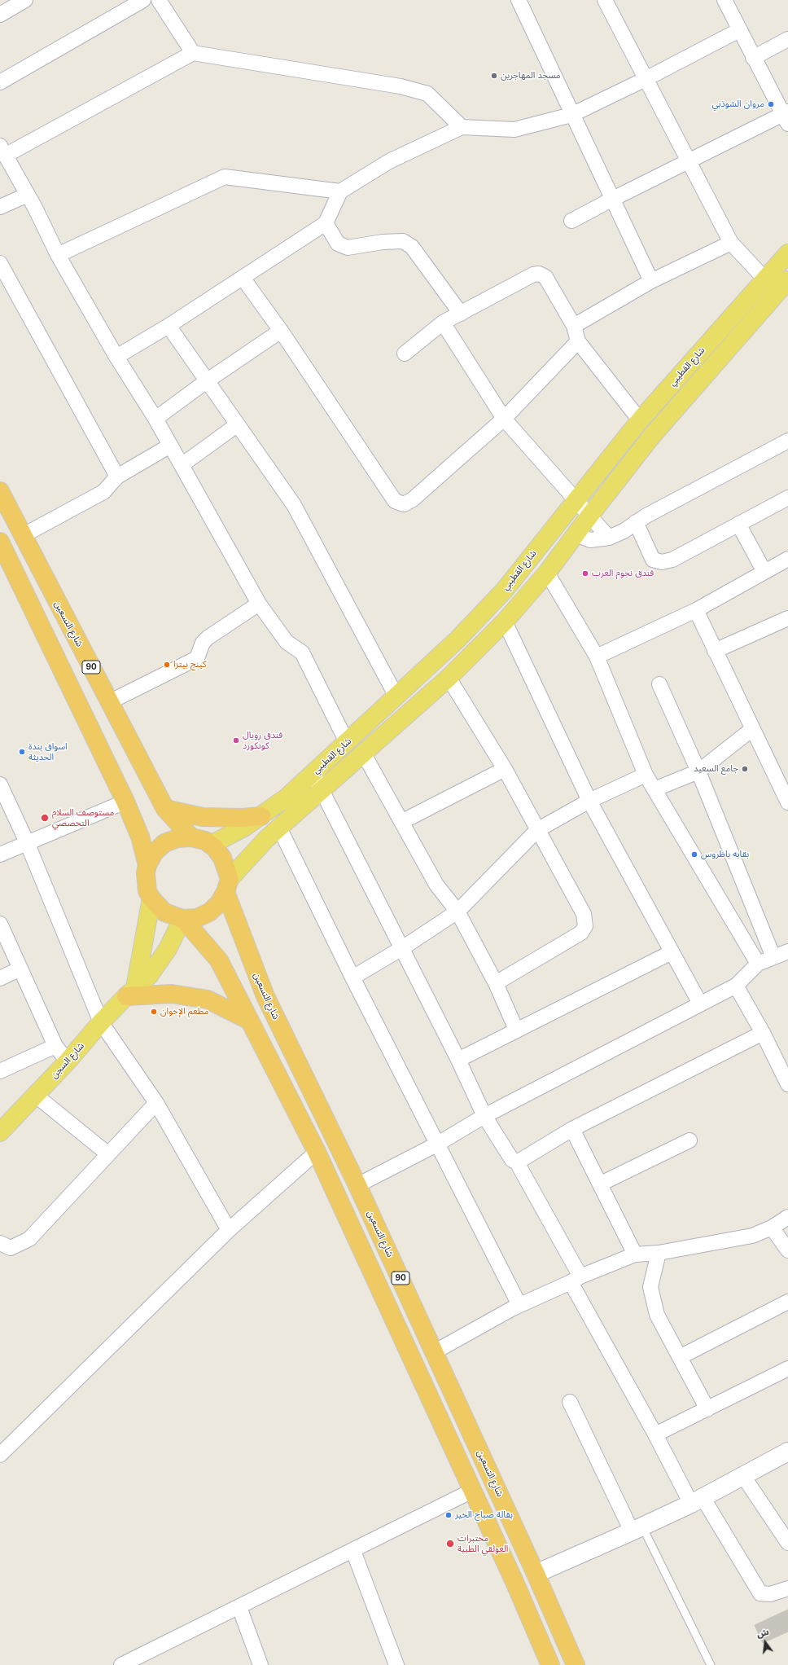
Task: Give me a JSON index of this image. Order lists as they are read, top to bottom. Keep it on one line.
{"streets":{"highway":["شارع التسعين","90"],"main road":["شارع القطيبي","شارع السجن"]},"crossings":[["شارع القطيبي","شارع التسعين"],["شارع القطيبي","90"],["شارع القطيبي","شارع السجن"],["شارع التسعين","90"],["شارع التسعين","شارع السجن"],["90","شارع السجن"]],"places":["مسجد المهاجرين","مروان الشوذبي","فندق نجوم العرب","كينج بيتزا","فندق رويال كونكورد","اسواق بندة الحديثة","جامع السعيد","مستوصف السلام التخصصي","بقابه باظروس","مطعم الإخوان","بقالة صباح الخير","مختبرات العولقي الطبية"],"north":"top"}
